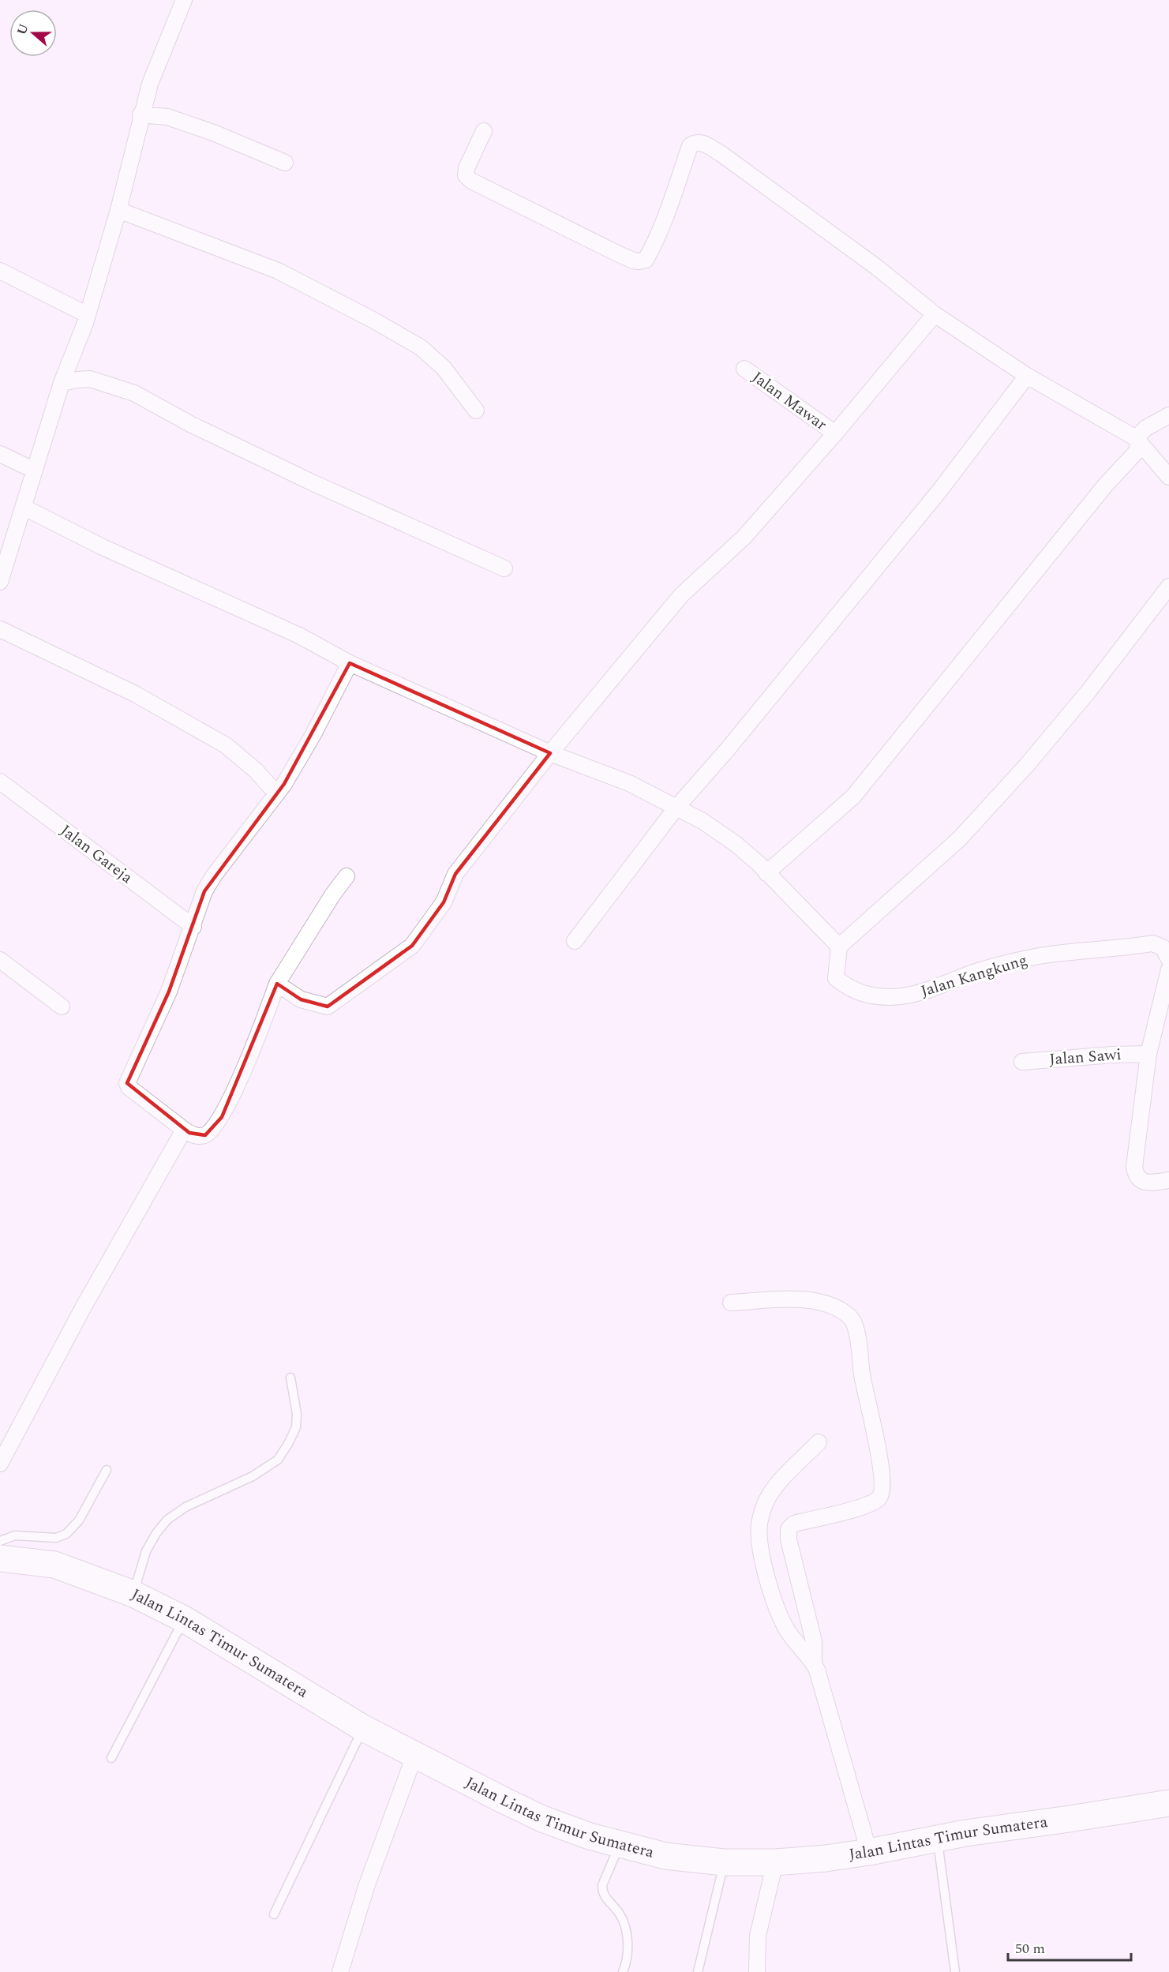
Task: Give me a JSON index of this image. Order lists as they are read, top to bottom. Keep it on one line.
{"streets":{"highway":["Jalan Lintas Timur Sumatera"],"street":["Jalan Mawar","Jalan Gareja","Jalan Kangkung","Jalan Sawi"]},"scale_bar":"50 m","north":"left"}
